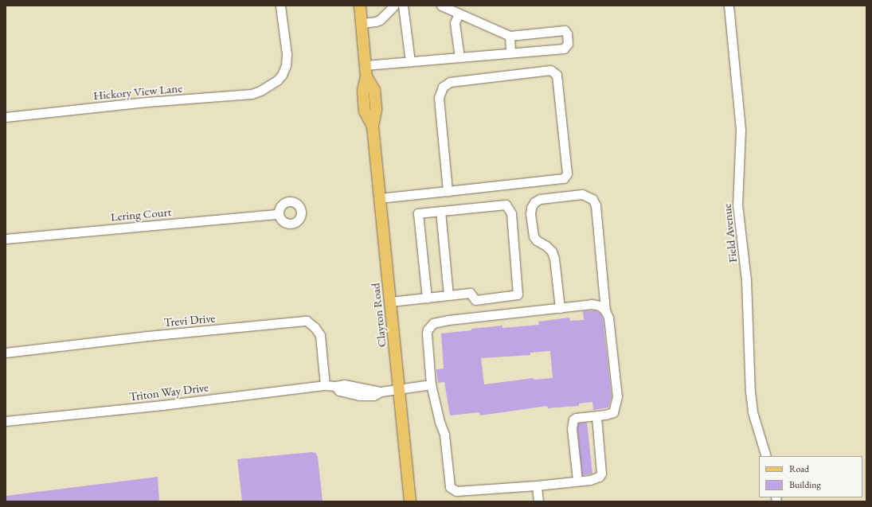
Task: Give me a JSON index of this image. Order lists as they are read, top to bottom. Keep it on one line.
{"streets":{"main road":["Clayton Road"],"street":["Hickory View Lane","Lering Court","Field Avenue","Trevi Drive","Triton Way Drive"]},"crossings":[["Clayton Road","Triton Way Drive"],["Trevi Drive","Triton Way Drive"]],"legend":["Road","Building"]}
